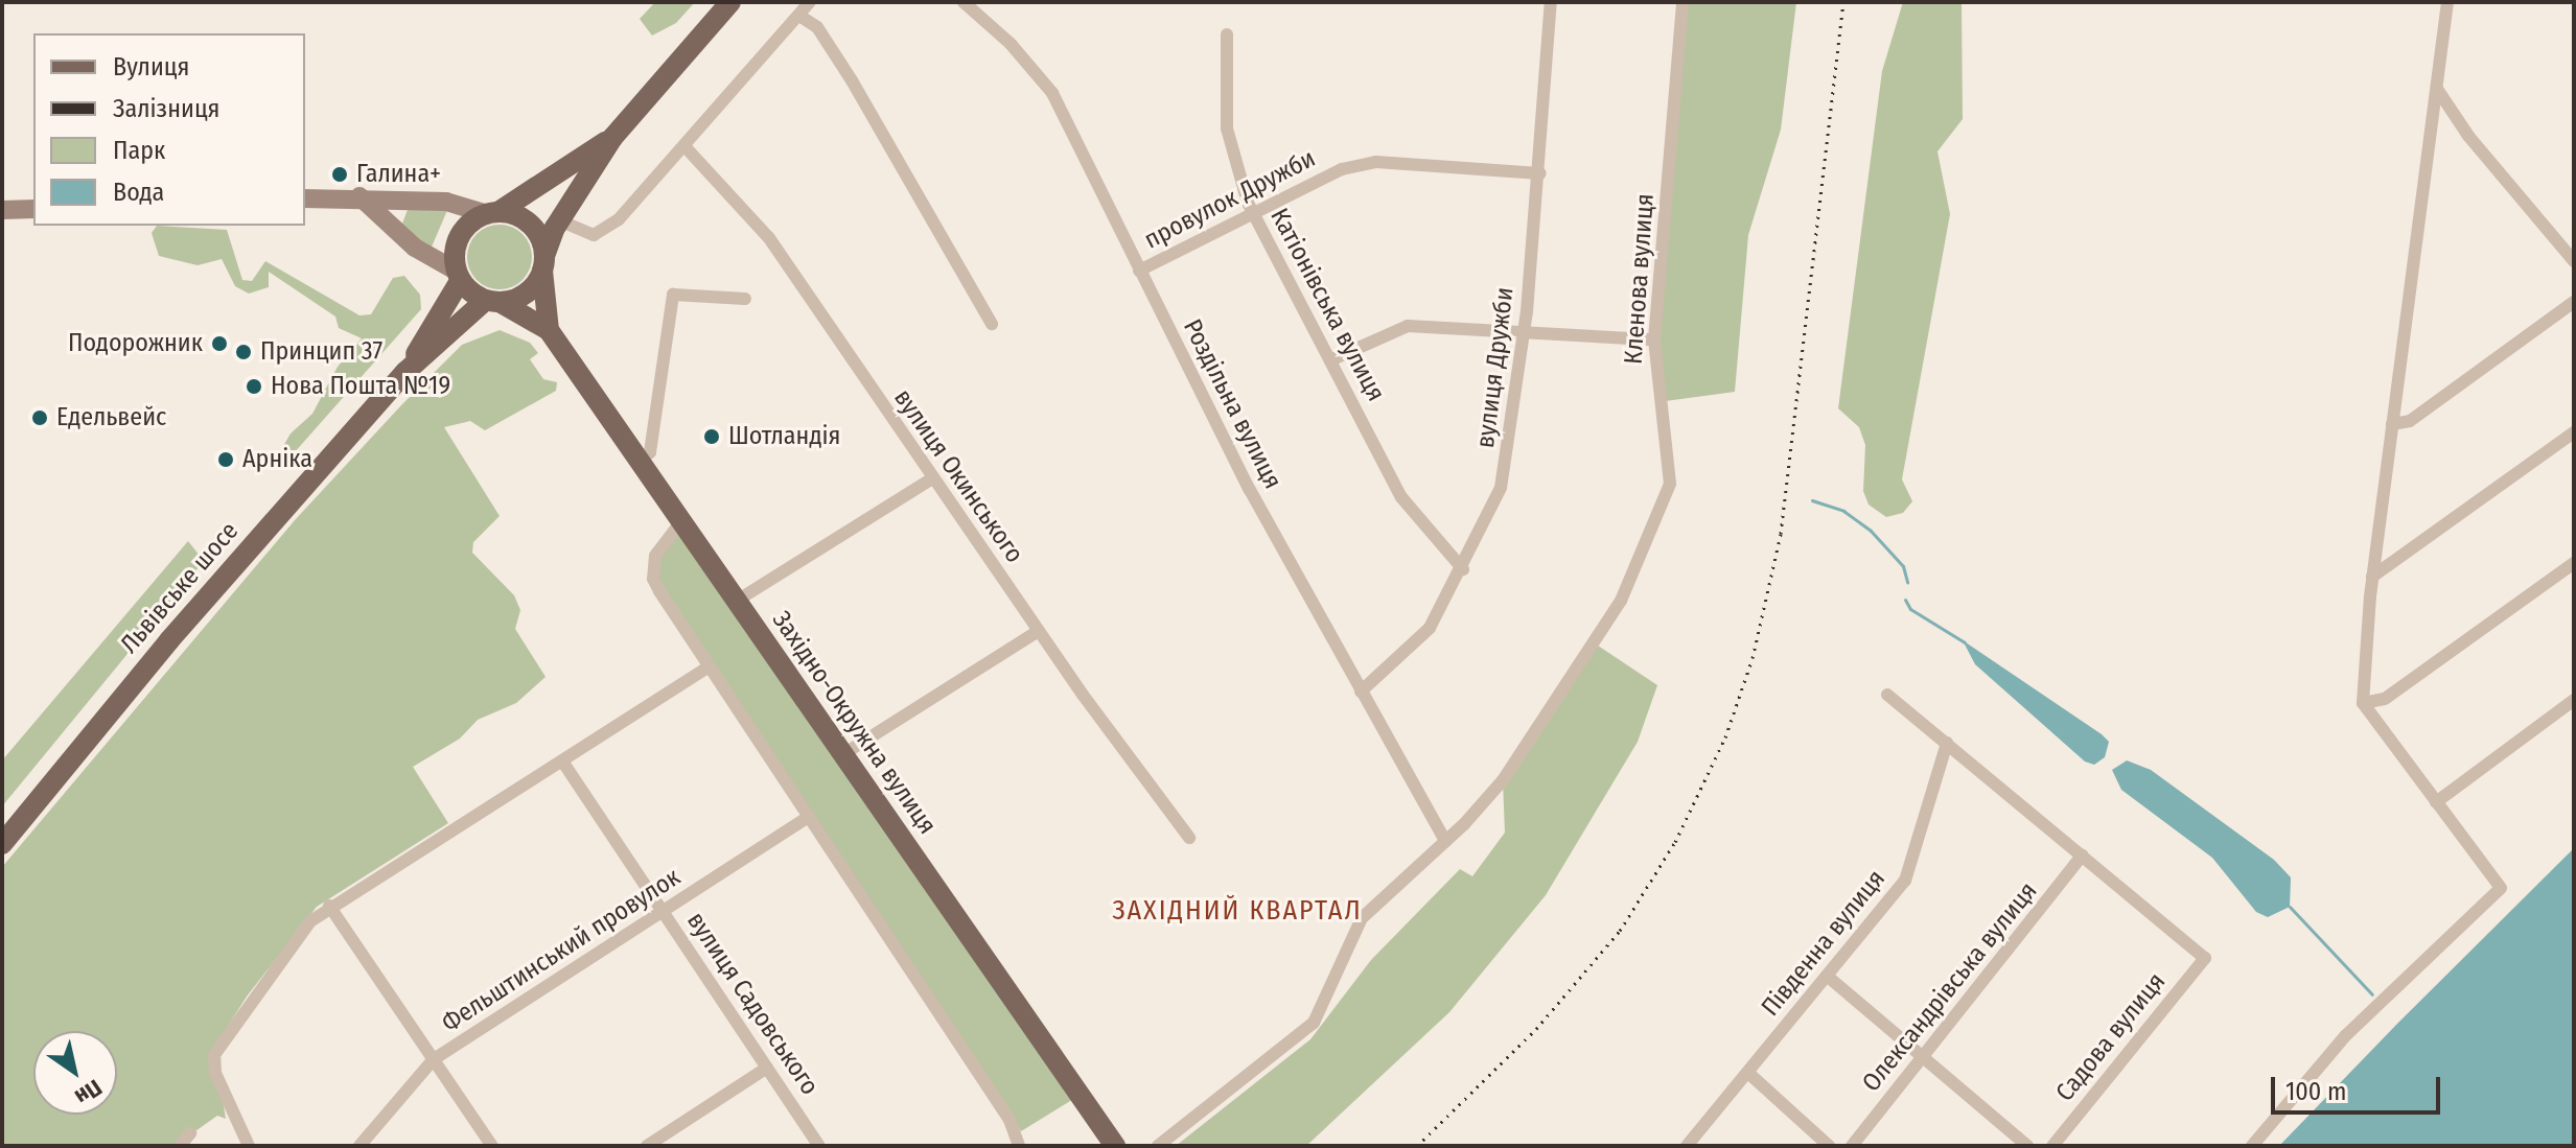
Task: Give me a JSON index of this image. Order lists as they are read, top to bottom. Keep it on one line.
{"streets":{"main road":["Львівське шосе","Західно-Окружна вулиця"],"street":["провулок Дружби","Кленова вулиця","Катіонівська вулиця","вулиця Дружби","Роздільна вулиця","вулиця Окинського","Південна вулиця","Фельштинський провулок","Олександрівська вулиця","вулиця Садовського","Садова вулиця"]},"crossings":[["провулок Дружби","Катіонівська вулиця"],["провулок Дружби","вулиця Дружби"],["провулок Дружби","Роздільна вулиця"],["Кленова вулиця","Роздільна вулиця"],["Катіонівська вулиця","вулиця Дружби"],["вулиця Дружби","Роздільна вулиця"],["Львівське шосе","Західно-Окружна вулиця"],["Фельштинський провулок","вулиця Садовського"],["Олександрівська вулиця","Садова вулиця"]],"districts":["ЗАХІДНИЙ КВАРТАЛ"],"places":["Галина+","Подорожник","Принцип 37","Нова Пошта №19","Едельвейс","Шотландія","Арніка"],"legend":["Вулиця","Залізниця","Парк","Вода"],"scale_bar":"100 m","north":"bottom right"}
